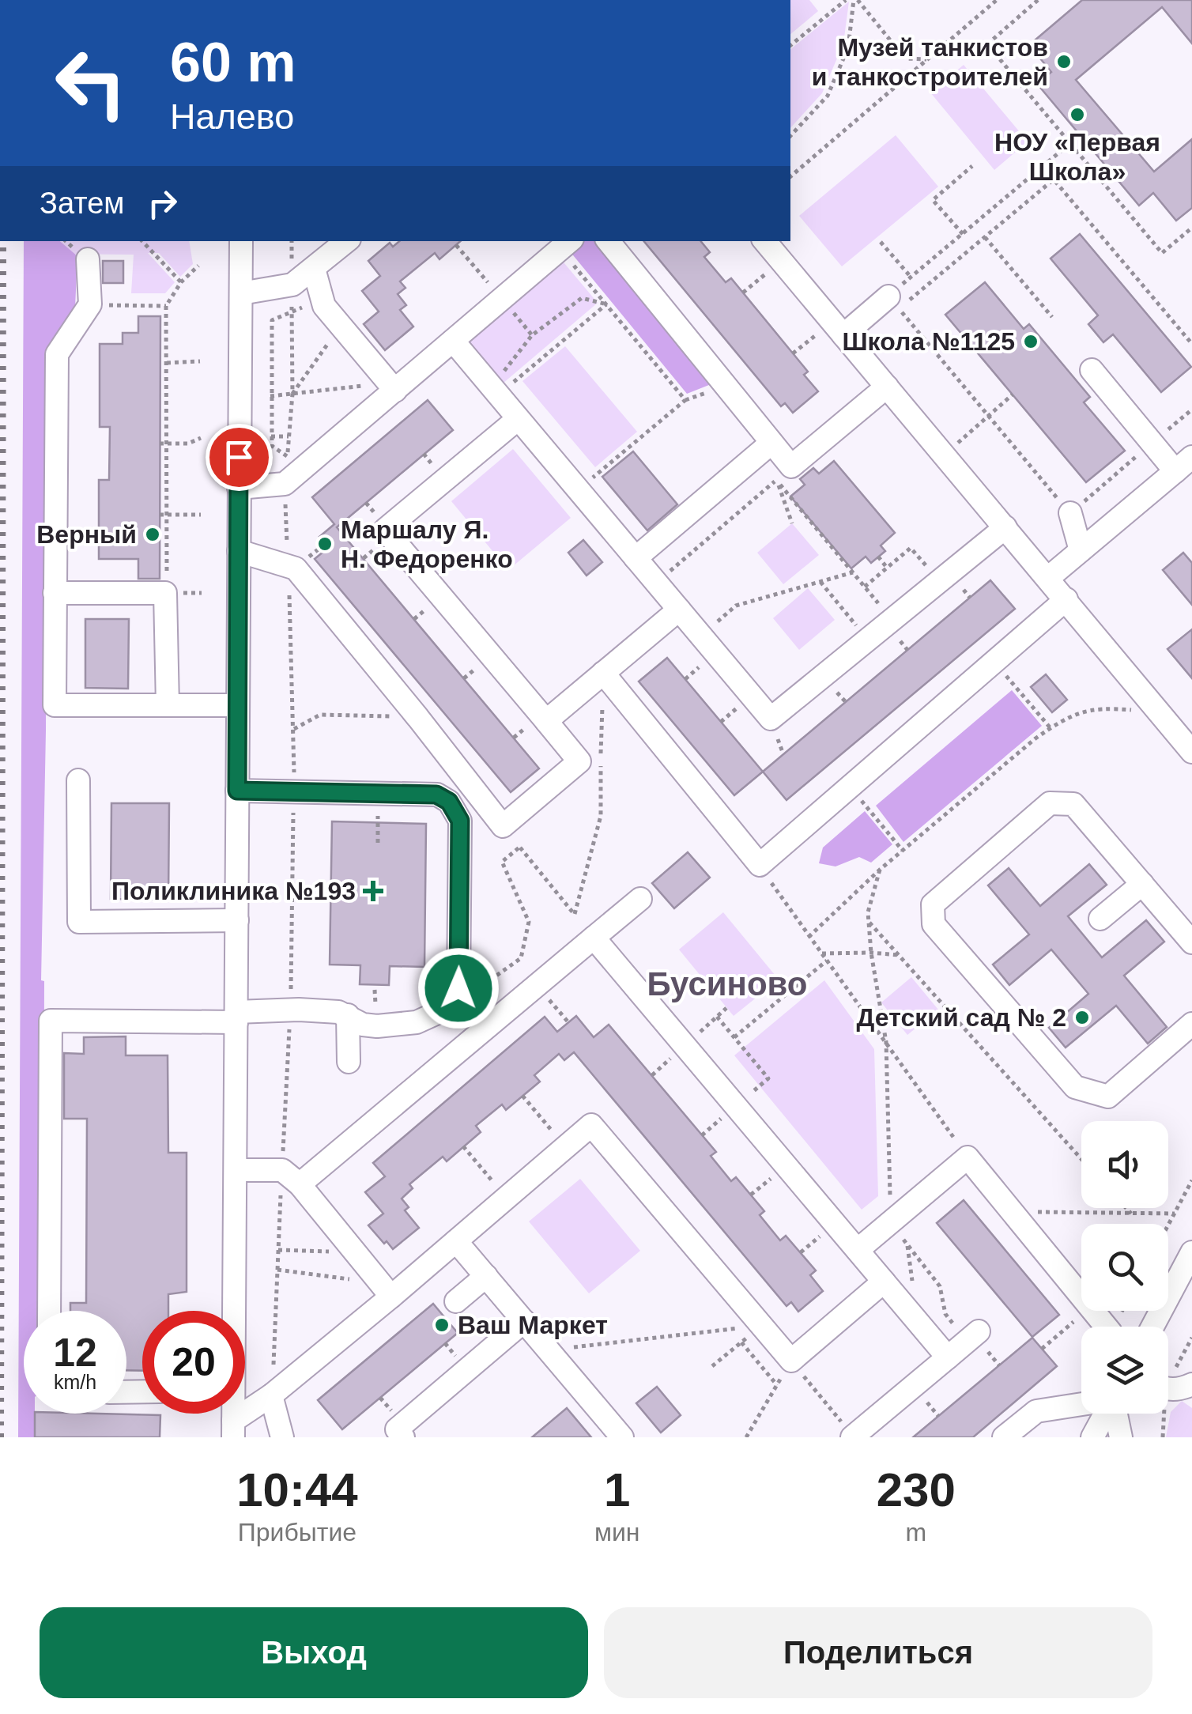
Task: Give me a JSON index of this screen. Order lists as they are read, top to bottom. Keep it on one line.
{"districts":["Бусиново"],"places":{"other":["Музей танкистов и танкостроителей","НОУ «Первая Школа»","Школа №1125","Верный","Маршалу Я. Н. Федоренко","Детский сад № 2","Ваш Маркет"],"health":["Поликлиника №193"]},"page":{"turn":["60 m","Налево"],"then":"Затем","speed":"12 km/h","limit":"20","eta":["10:44","Прибытие","1","мин","230","m"],"buttons":["Выход","Поделиться"]}}
